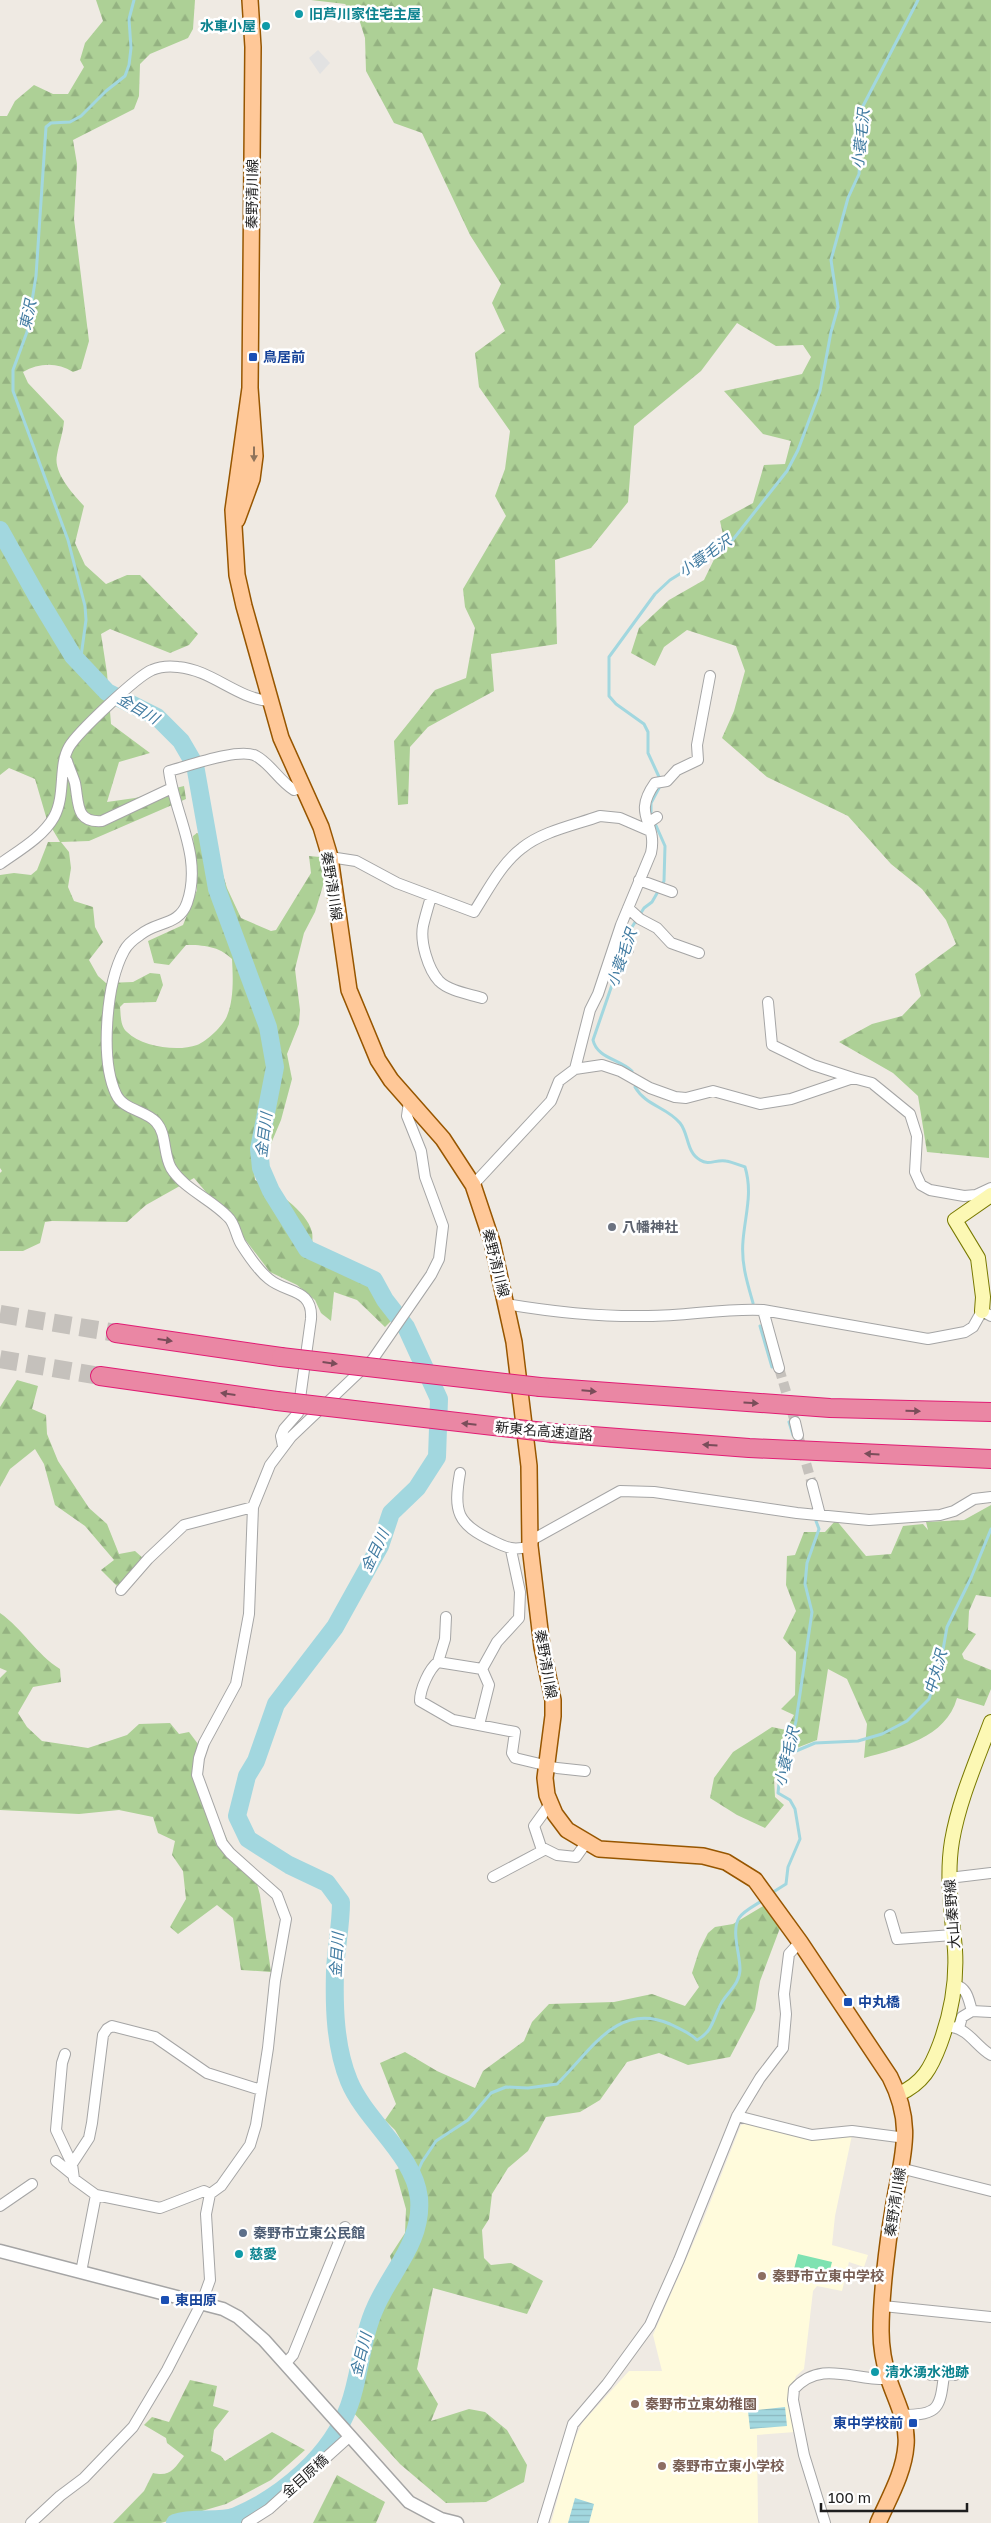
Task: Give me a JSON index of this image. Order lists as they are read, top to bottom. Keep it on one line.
{"streets":{"highway":["新東名高速道路"],"main road":["秦野清川線","大山秦野線"],"street":["金目原橋"]},"crossings":[["秦野清川線","大山秦野線"]],"water":["小蓑毛沢","東沢","金目川","中丸沢"],"places":{"other":["旧芦川家住宅主屋","水車小屋","八幡神社","秦野市立東公民館","慈愛","秦野市立東中学校","清水湧水池跡","秦野市立東幼稚園","秦野市立東小学校"],"transit":["鳥居前","中丸橋","東田原","東中学校前"]},"scale_bar":"100 m"}
